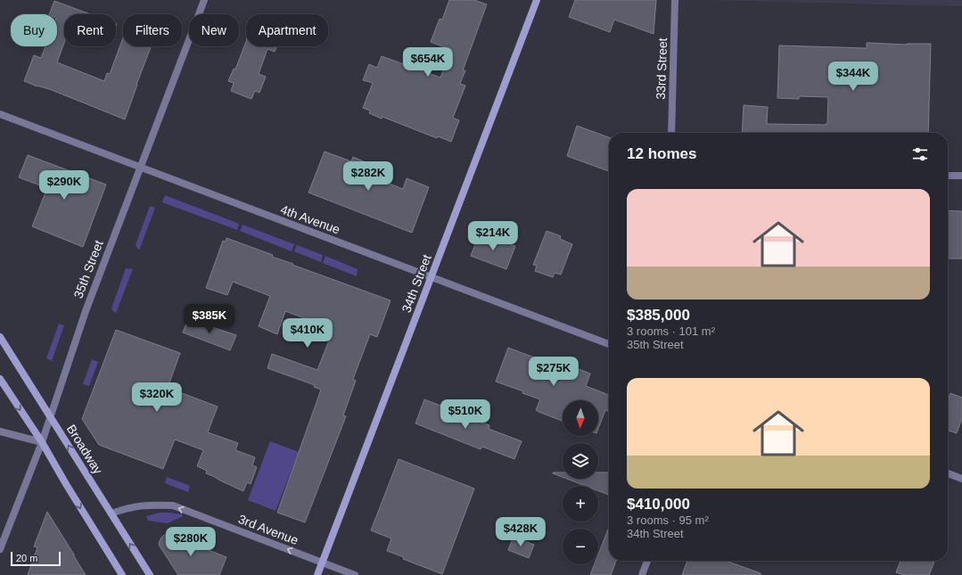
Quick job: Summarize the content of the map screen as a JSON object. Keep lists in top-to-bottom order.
{
  "streets": {
    "street": [
      "33rd Street",
      "4th Avenue",
      "35th Street",
      "34th Street",
      "Broadway",
      "3rd Avenue"
    ]
  },
  "crossings": [
    ["4th Avenue", "35th Street"],
    ["4th Avenue", "34th Street"],
    ["35th Street", "Broadway"],
    ["34th Street", "3rd Avenue"],
    ["Broadway", "3rd Avenue"]
  ],
  "one_way": ["3rd Avenue"],
  "scale_bar": "20 m",
  "north": "bottom",
  "page": {
    "chip": [
      "Buy",
      "Rent",
      "Filters",
      "New",
      "Apartment"
    ],
    "price": [
      "$654K",
      "$344K",
      "$282K",
      "$290K",
      "$214K",
      "$385K",
      "$410K",
      "$275K",
      "$320K",
      "$510K",
      "$428K",
      "$280K"
    ],
    "heading": "12 homes",
    "list": [
      {
        "name": "$385,000",
        "note": "3 rooms · 101 m² · 35th Street"
      },
      {
        "name": "$410,000",
        "note": "3 rooms · 95 m² · 34th Street"
      }
    ],
    "map_buttons": ["+", "−"],
    "scale": "20 m"
  }
}
